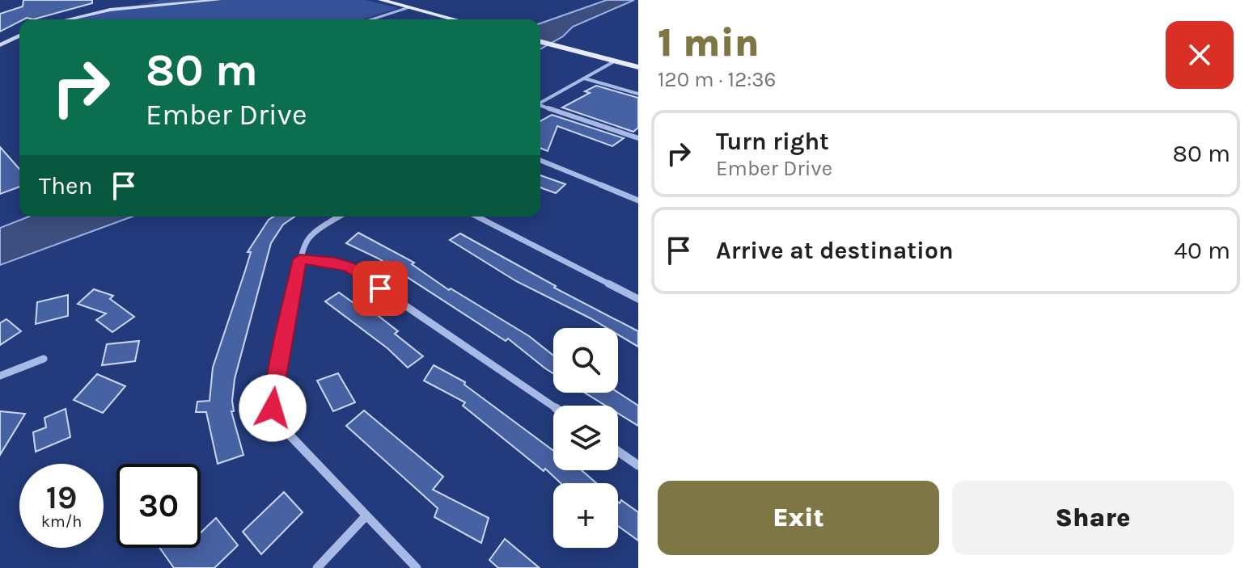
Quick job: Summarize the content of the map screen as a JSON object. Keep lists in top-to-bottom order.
{
  "page": {
    "heading": ["1 min", "120 m · 12:36"],
    "turn": ["80 m", "Ember Drive"],
    "list": [
      {
        "name": "Turn right",
        "note": "Ember Drive",
        "value": "80 m"
      },
      {
        "name": "Arrive at destination",
        "value": "40 m"
      }
    ],
    "then": "Then",
    "map_buttons": "+",
    "speed": "19 km/h",
    "limit": "30",
    "buttons": ["Exit", "Share"]
  }
}
